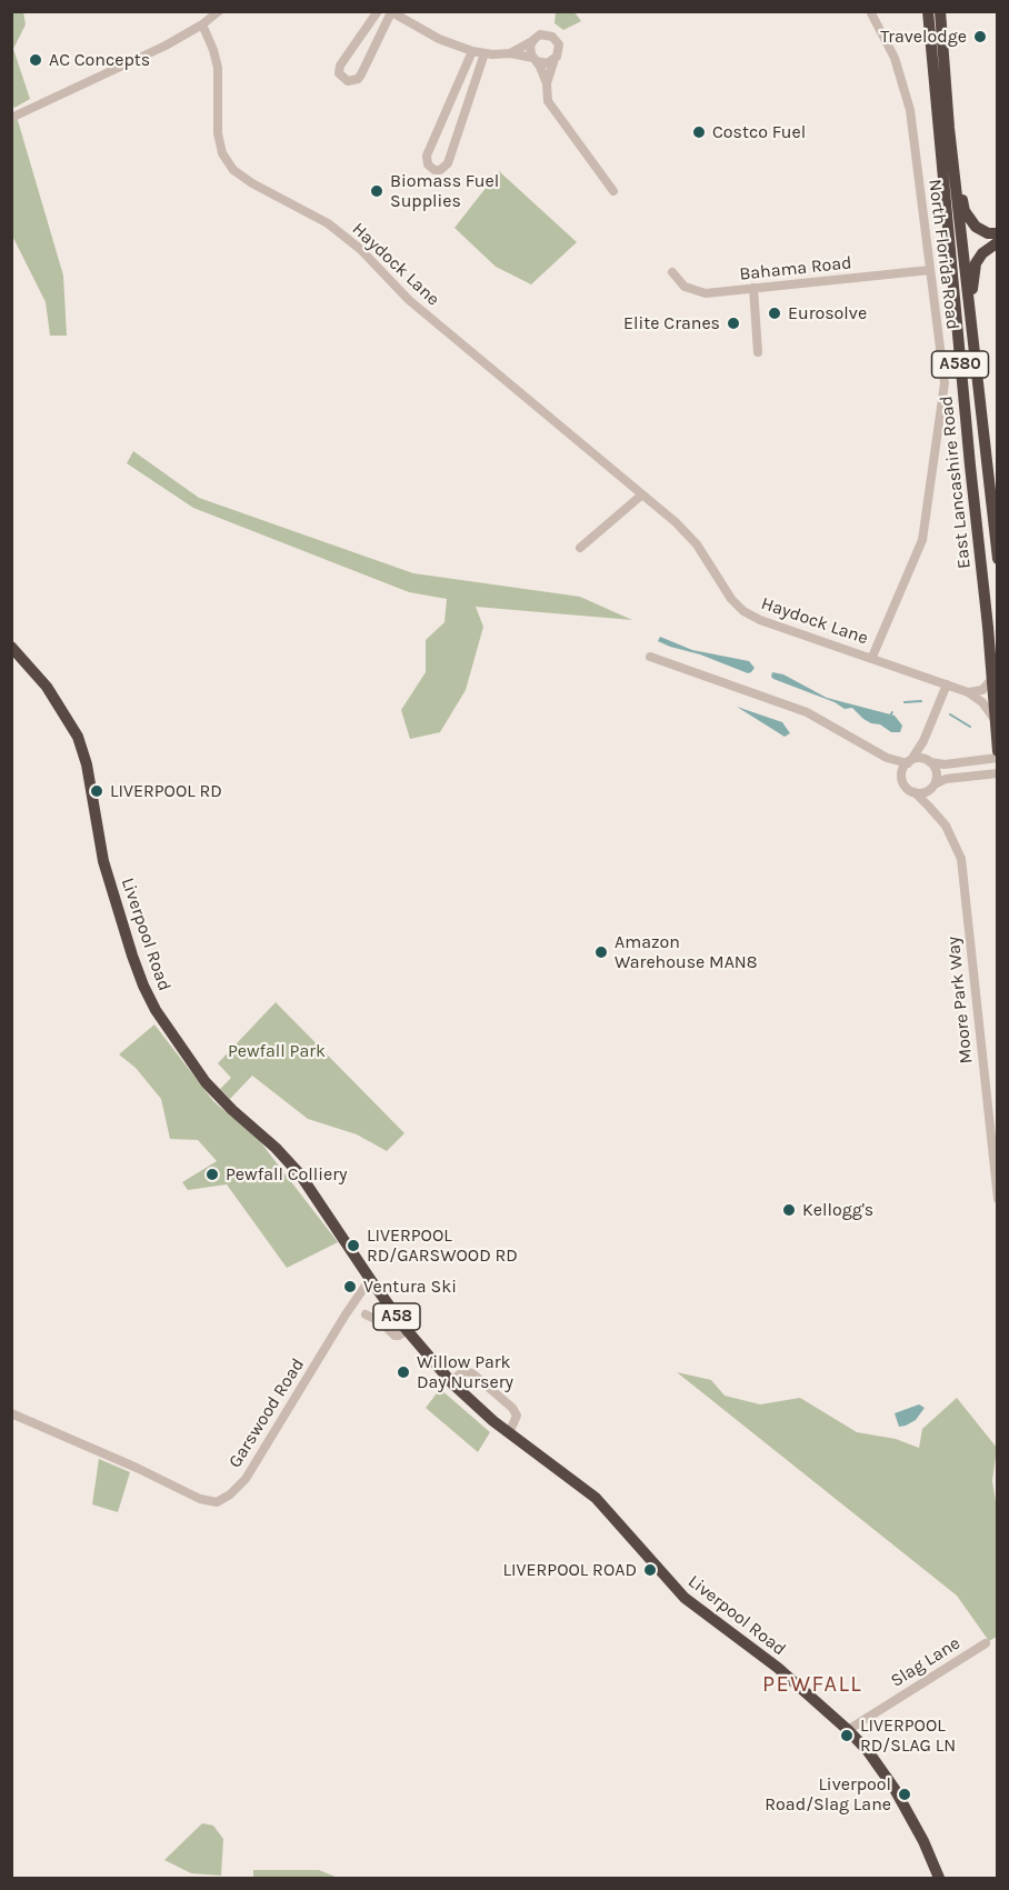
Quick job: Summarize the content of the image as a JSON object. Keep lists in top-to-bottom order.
{
  "streets": {
    "highway": [
      "A580",
      "East Lancashire Road",
      "Liverpool Road",
      "A58"
    ],
    "street": [
      "North Florida Road",
      "Haydock Lane",
      "Bahama Road",
      "Moore Park Way",
      "Garswood Road",
      "Slag Lane"
    ]
  },
  "crossings": [
    ["North Florida Road", "Haydock Lane"],
    ["North Florida Road", "Bahama Road"],
    ["Haydock Lane", "East Lancashire Road"],
    ["Liverpool Road", "Garswood Road"],
    ["Liverpool Road", "Slag Lane"]
  ],
  "districts": ["PEWFALL"],
  "parks": ["Pewfall Park"],
  "places": [
    "Travelodge",
    "AC Concepts",
    "Costco Fuel",
    "Biomass Fuel Supplies",
    "Eurosolve",
    "Elite Cranes",
    "LIVERPOOL RD",
    "Amazon Warehouse MAN8",
    "Pewfall Colliery",
    "Kellogg's",
    "LIVERPOOL RD/GARSWOOD RD",
    "Ventura Ski",
    "Willow Park Day Nursery",
    "LIVERPOOL ROAD",
    "LIVERPOOL RD/SLAG LN",
    "Liverpool Road/Slag Lane"
  ]
}
